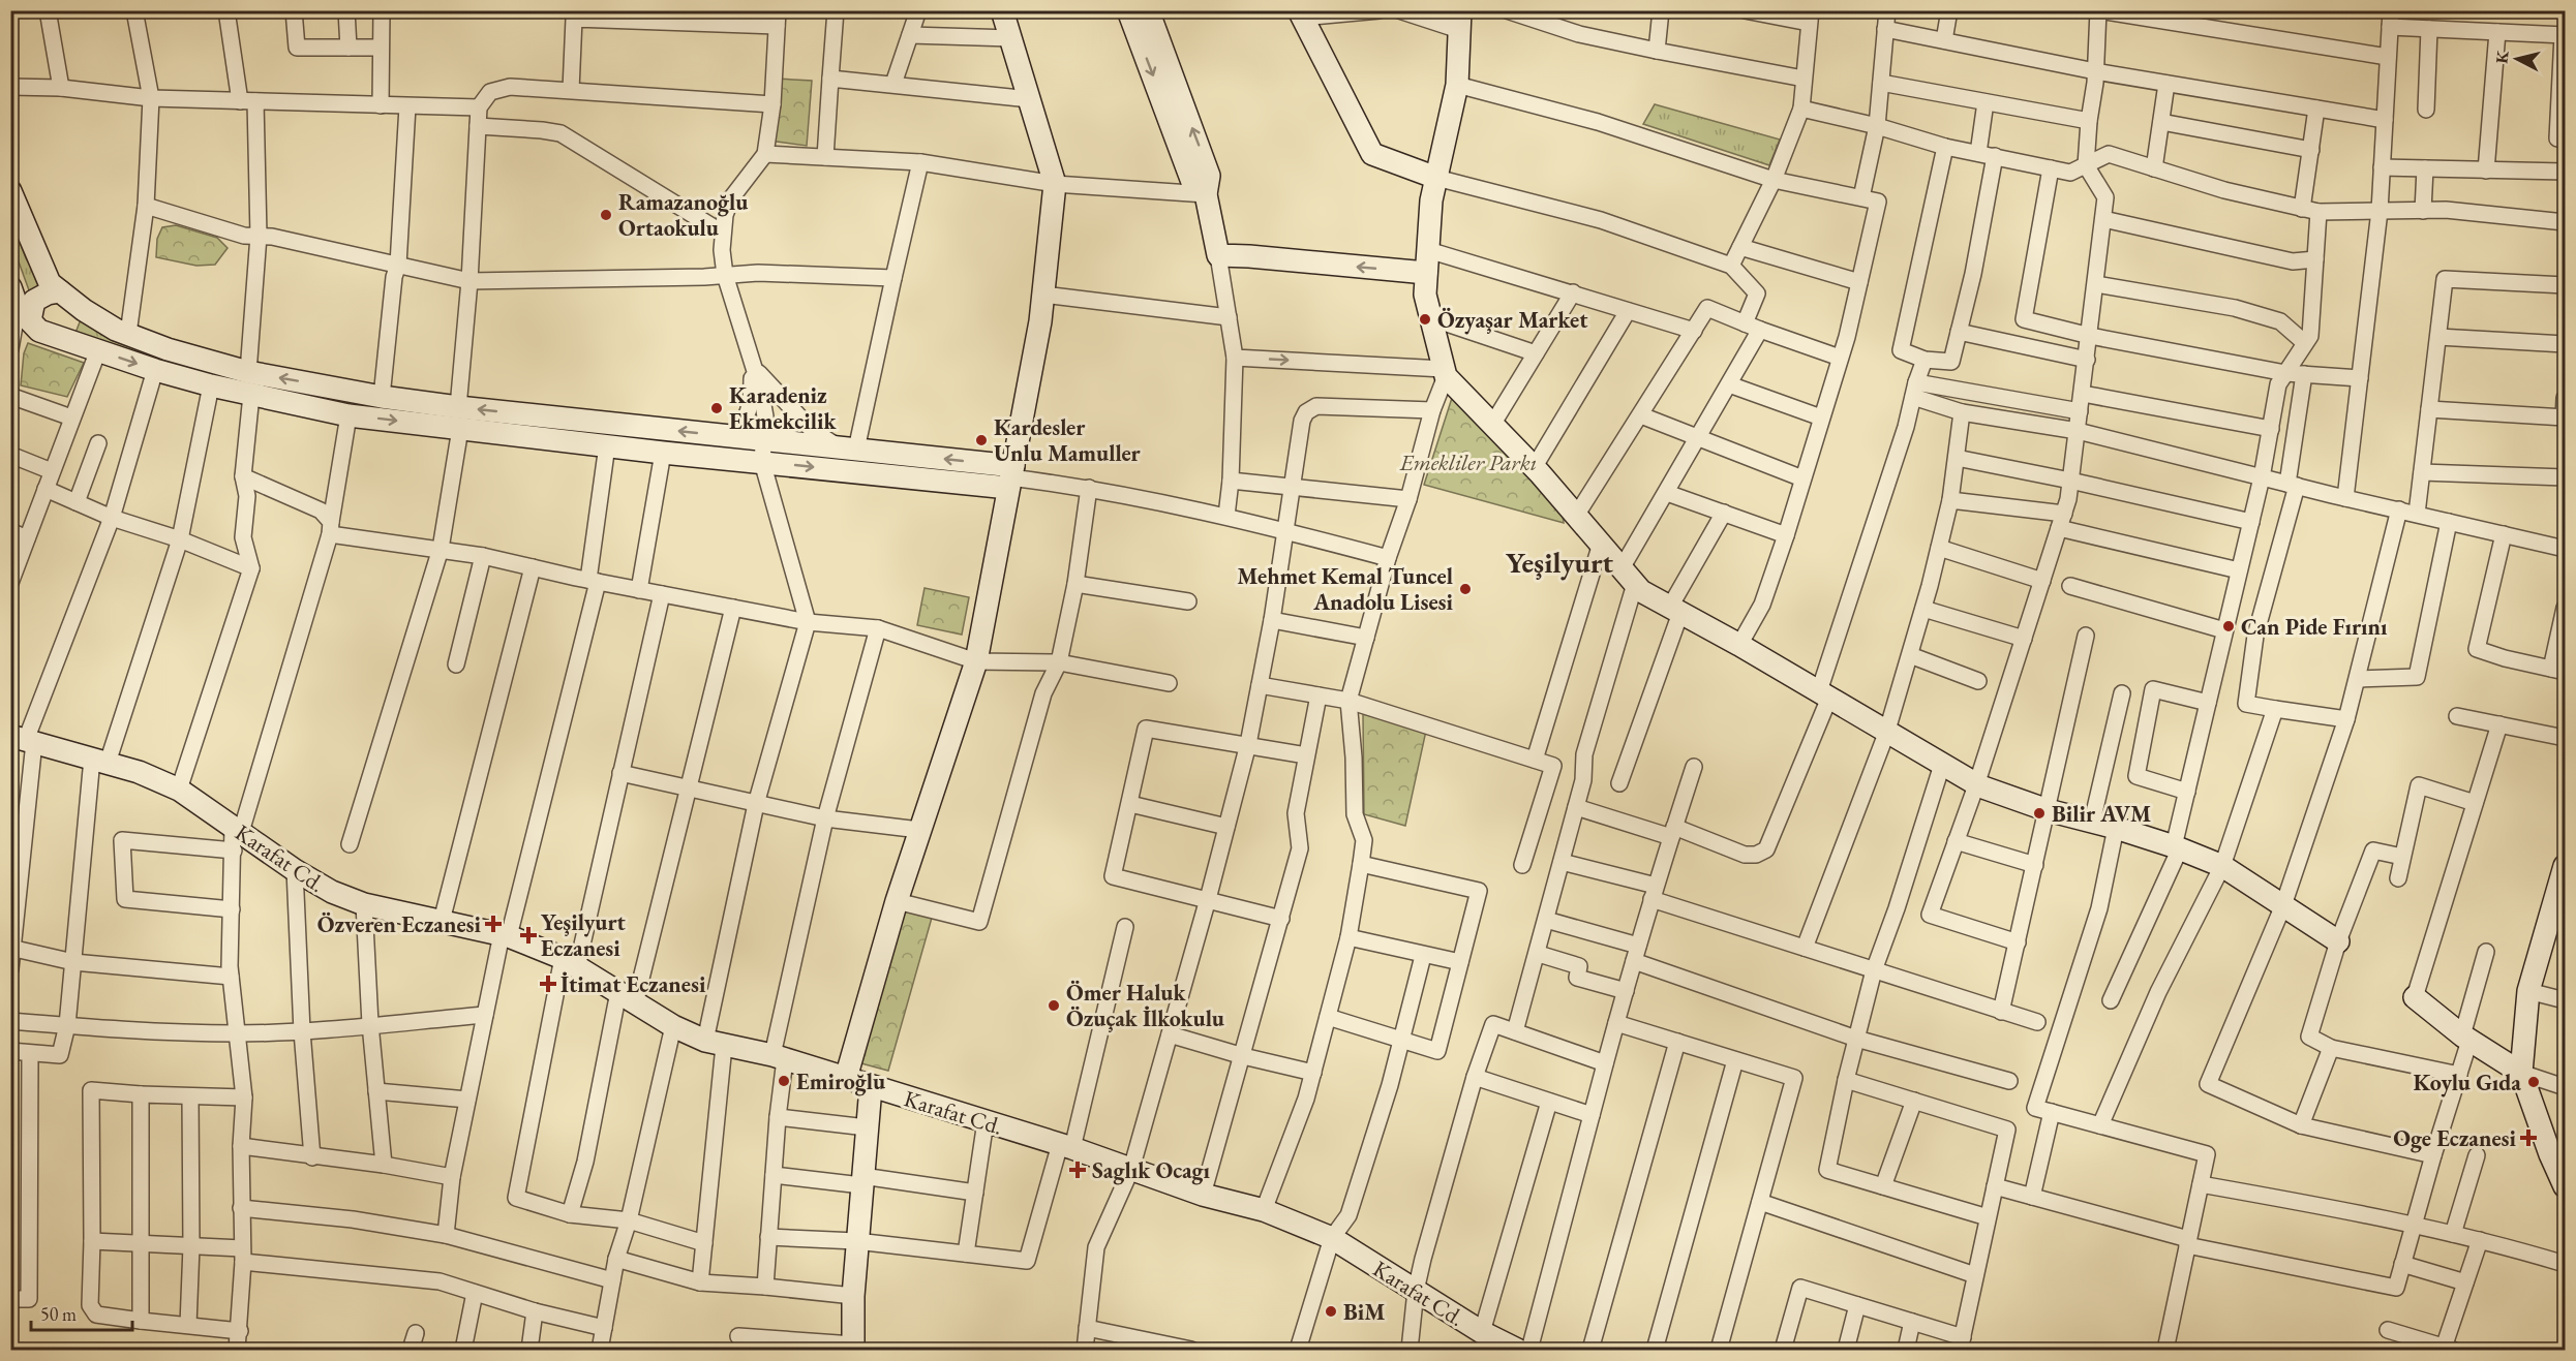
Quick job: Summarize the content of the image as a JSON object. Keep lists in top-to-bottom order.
{
  "streets": {
    "main road": ["Karafat Cd."]
  },
  "districts": ["Yeşilyurt"],
  "parks": ["Emekliler Parkı"],
  "places": {
    "other": [
      "Ramazanoğlu Ortaokulu",
      "Özyaşar Market",
      "Karadeniz Ekmekcilik",
      "Kardesler Unlu Mamuller",
      "Mehmet Kemal Tuncel Anadolu Lisesi",
      "Can Pide Fırını",
      "Bilir AVM",
      "Ömer Haluk Özuçak İlkokulu",
      "Emiroğlu",
      "Koylu Gıda",
      "BiM"
    ],
    "health": [
      "Özveren Eczanesi",
      "Yeşilyurt Eczanesi",
      "İtimat Eczanesi",
      "Oge Eczanesi",
      "Saglık Ocagı"
    ]
  },
  "scale_bar": "50 m",
  "north": "left"
}
